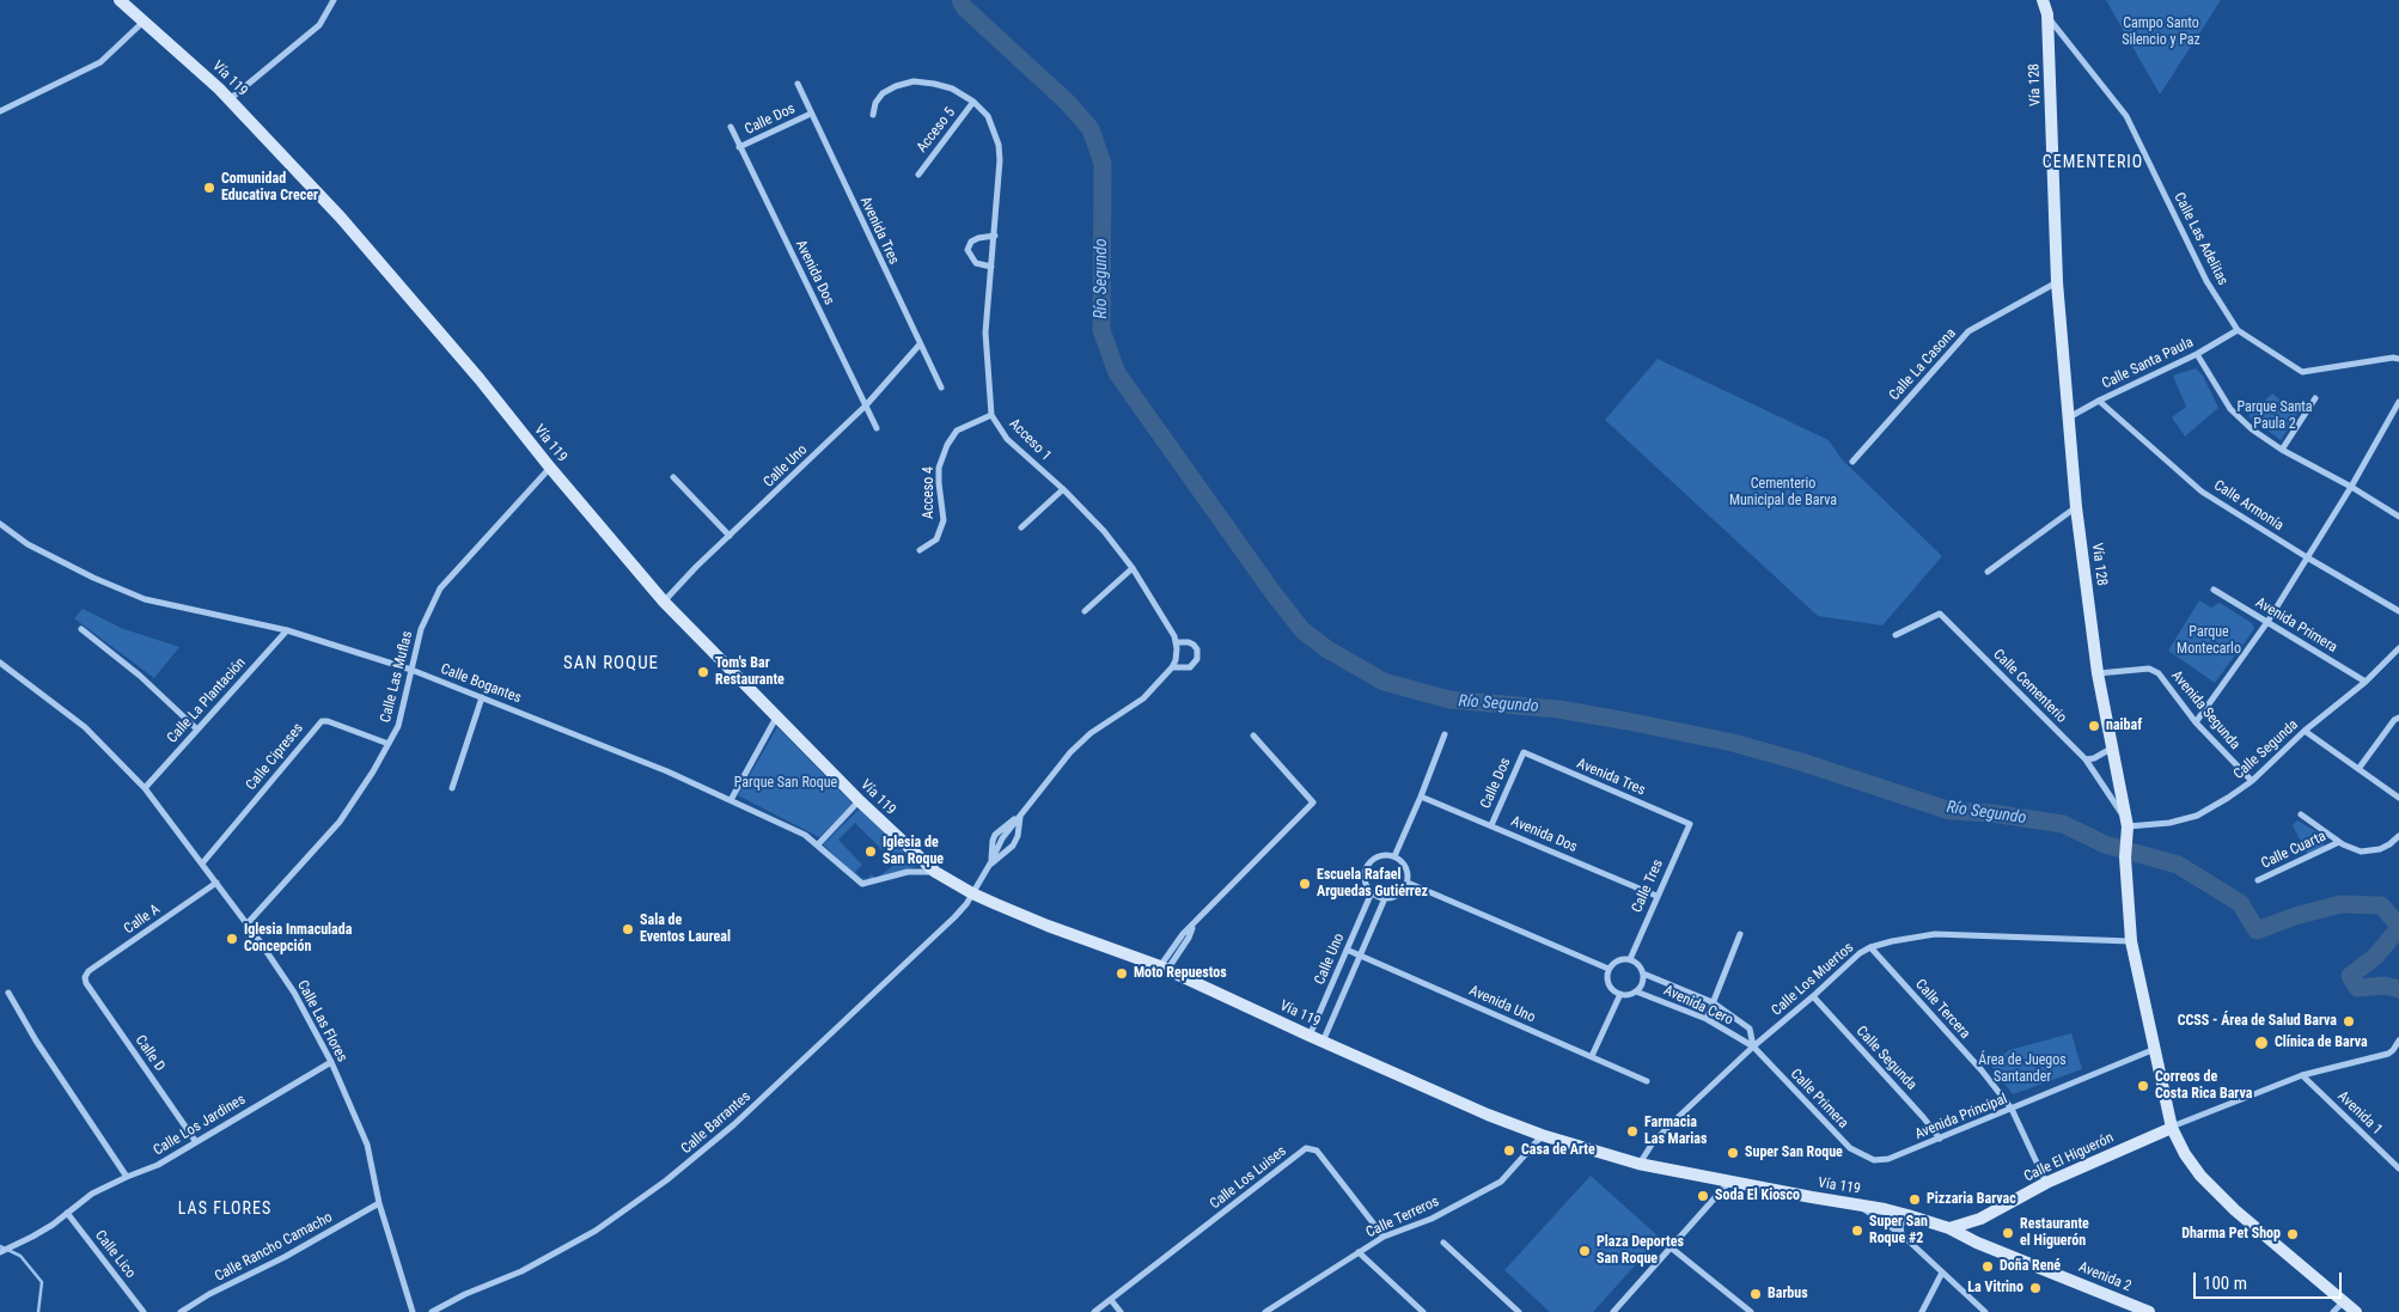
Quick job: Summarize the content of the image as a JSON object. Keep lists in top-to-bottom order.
{
  "streets": {
    "main road": [
      "Vía 119",
      "Vía 128",
      "Calle El Higuerón",
      "Avenida 2"
    ],
    "street": [
      "Calle Dos",
      "Acceso 5",
      "Avenida Tres",
      "Calle Las Adelitas",
      "Avenida Dos",
      "Calle Santa Paula",
      "Calle La Casona",
      "Acceso 1",
      "Calle Uno",
      "Acceso 4",
      "Calle Armonía",
      "Avenida Primera",
      "Calle Las Muflas",
      "Calle Bogantes",
      "Calle Cementerio",
      "Calle La Plantación",
      "Avenida Segunda",
      "Calle Segunda",
      "Calle Cipreses",
      "Calle Cuarta",
      "Calle Tres",
      "Calle A",
      "Calle Los Muertos",
      "Avenida Uno",
      "Avenida Cero",
      "Calle Tercera",
      "Calle Las Flores",
      "Calle D",
      "Calle Primera",
      "Avenida 1",
      "Avenida Principal",
      "Calle Barrantes",
      "Calle Los Jardines",
      "Calle Los Luises",
      "Calle Terreros",
      "Calle Rancho Camacho",
      "Calle Lico"
    ]
  },
  "crossings": [
    ["Vía 119", "Calle Uno"],
    ["Vía 119", "Calle Las Muflas"],
    ["Vía 119", "Calle Bogantes"],
    ["Vía 119", "Calle Los Muertos"],
    ["Vía 119", "Calle Barrantes"],
    ["Vía 119", "Calle El Higuerón"],
    ["Vía 119", "Calle Terreros"],
    ["Vía 119", "Avenida 2"],
    ["Vía 128", "Calle Las Adelitas"],
    ["Vía 128", "Calle Santa Paula"],
    ["Vía 128", "Calle La Casona"],
    ["Vía 128", "Calle Cementerio"],
    ["Vía 128", "Avenida Segunda"],
    ["Vía 128", "Calle Segunda"],
    ["Vía 128", "Calle Los Muertos"],
    ["Vía 128", "Avenida Principal"],
    ["Vía 128", "Calle El Higuerón"],
    ["Calle Dos", "Avenida Tres"],
    ["Calle Dos", "Avenida Dos"],
    ["Acceso 5", "Acceso 1"],
    ["Avenida Tres", "Calle Uno"],
    ["Avenida Tres", "Calle Tres"],
    ["Calle Las Adelitas", "Calle Santa Paula"],
    ["Avenida Dos", "Calle Uno"],
    ["Avenida Dos", "Calle Tres"],
    ["Calle Santa Paula", "Calle Armonía"],
    ["Acceso 1", "Acceso 4"],
    ["Calle Uno", "Avenida Uno"],
    ["Avenida Primera", "Calle Segunda"],
    ["Calle Las Muflas", "Calle Bogantes"],
    ["Calle Las Muflas", "Calle Cipreses"],
    ["Calle Las Muflas", "Calle Las Flores"],
    ["Calle Bogantes", "Calle La Plantación"],
    ["Calle Cementerio", "Calle Segunda"],
    ["Calle La Plantación", "Calle Las Flores"],
    ["Avenida Segunda", "Calle Segunda"],
    ["Calle Segunda", "Calle Los Muertos"],
    ["Calle Segunda", "Avenida Principal"],
    ["Calle Cipreses", "Calle Las Flores"],
    ["Calle Tres", "Avenida Cero"],
    ["Calle A", "Calle Las Flores"],
    ["Calle A", "Calle D"],
    ["Calle Los Muertos", "Avenida Cero"],
    ["Calle Los Muertos", "Calle Tercera"],
    ["Calle Los Muertos", "Calle Primera"],
    ["Avenida Cero", "Calle Primera"],
    ["Calle Tercera", "Avenida Principal"],
    ["Calle Tercera", "Calle El Higuerón"],
    ["Calle Las Flores", "Calle Los Jardines"],
    ["Calle Las Flores", "Calle Rancho Camacho"],
    ["Calle D", "Calle Los Jardines"],
    ["Calle Primera", "Avenida Principal"],
    ["Calle Los Jardines", "Calle Lico"],
    ["Calle El Higuerón", "Avenida 2"],
    ["Calle Los Luises", "Calle Terreros"]
  ],
  "districts": ["CEMENTERIO", "SAN ROQUE", "LAS FLORES"],
  "water": ["Río Segundo"],
  "parks": [
    "Campo Santo Silencio y Paz",
    "Parque Santa Paula 2",
    "Cementerio Municipal de Barva",
    "Parque Montecarlo",
    "Parque San Roque",
    "Área de Juegos Santander"
  ],
  "places": [
    "Comunidad Educativa Crecer",
    "Tom's Bar Restaurante",
    "naibaf",
    "Iglesia de San Roque",
    "Escuela Rafael Arguedas Gutiérrez",
    "Sala de Eventos Laureal",
    "Iglesia Inmaculada Concepción",
    "Moto Repuestos",
    "CCSS - Área de Salud Barva",
    "Clínica de Barva",
    "Correos de Costa Rica Barva",
    "Farmacia Las Marias",
    "Casa de Arte",
    "Super San Roque",
    "Soda El Kiosco",
    "Pizzaria Barvac",
    "Super San Roque #2",
    "Restaurante el Higuerón",
    "Dharma Pet Shop",
    "Plaza Deportes San Roque",
    "Doña René",
    "La Vitrino",
    "Barbus"
  ],
  "scale_bar": "100 m"
}
